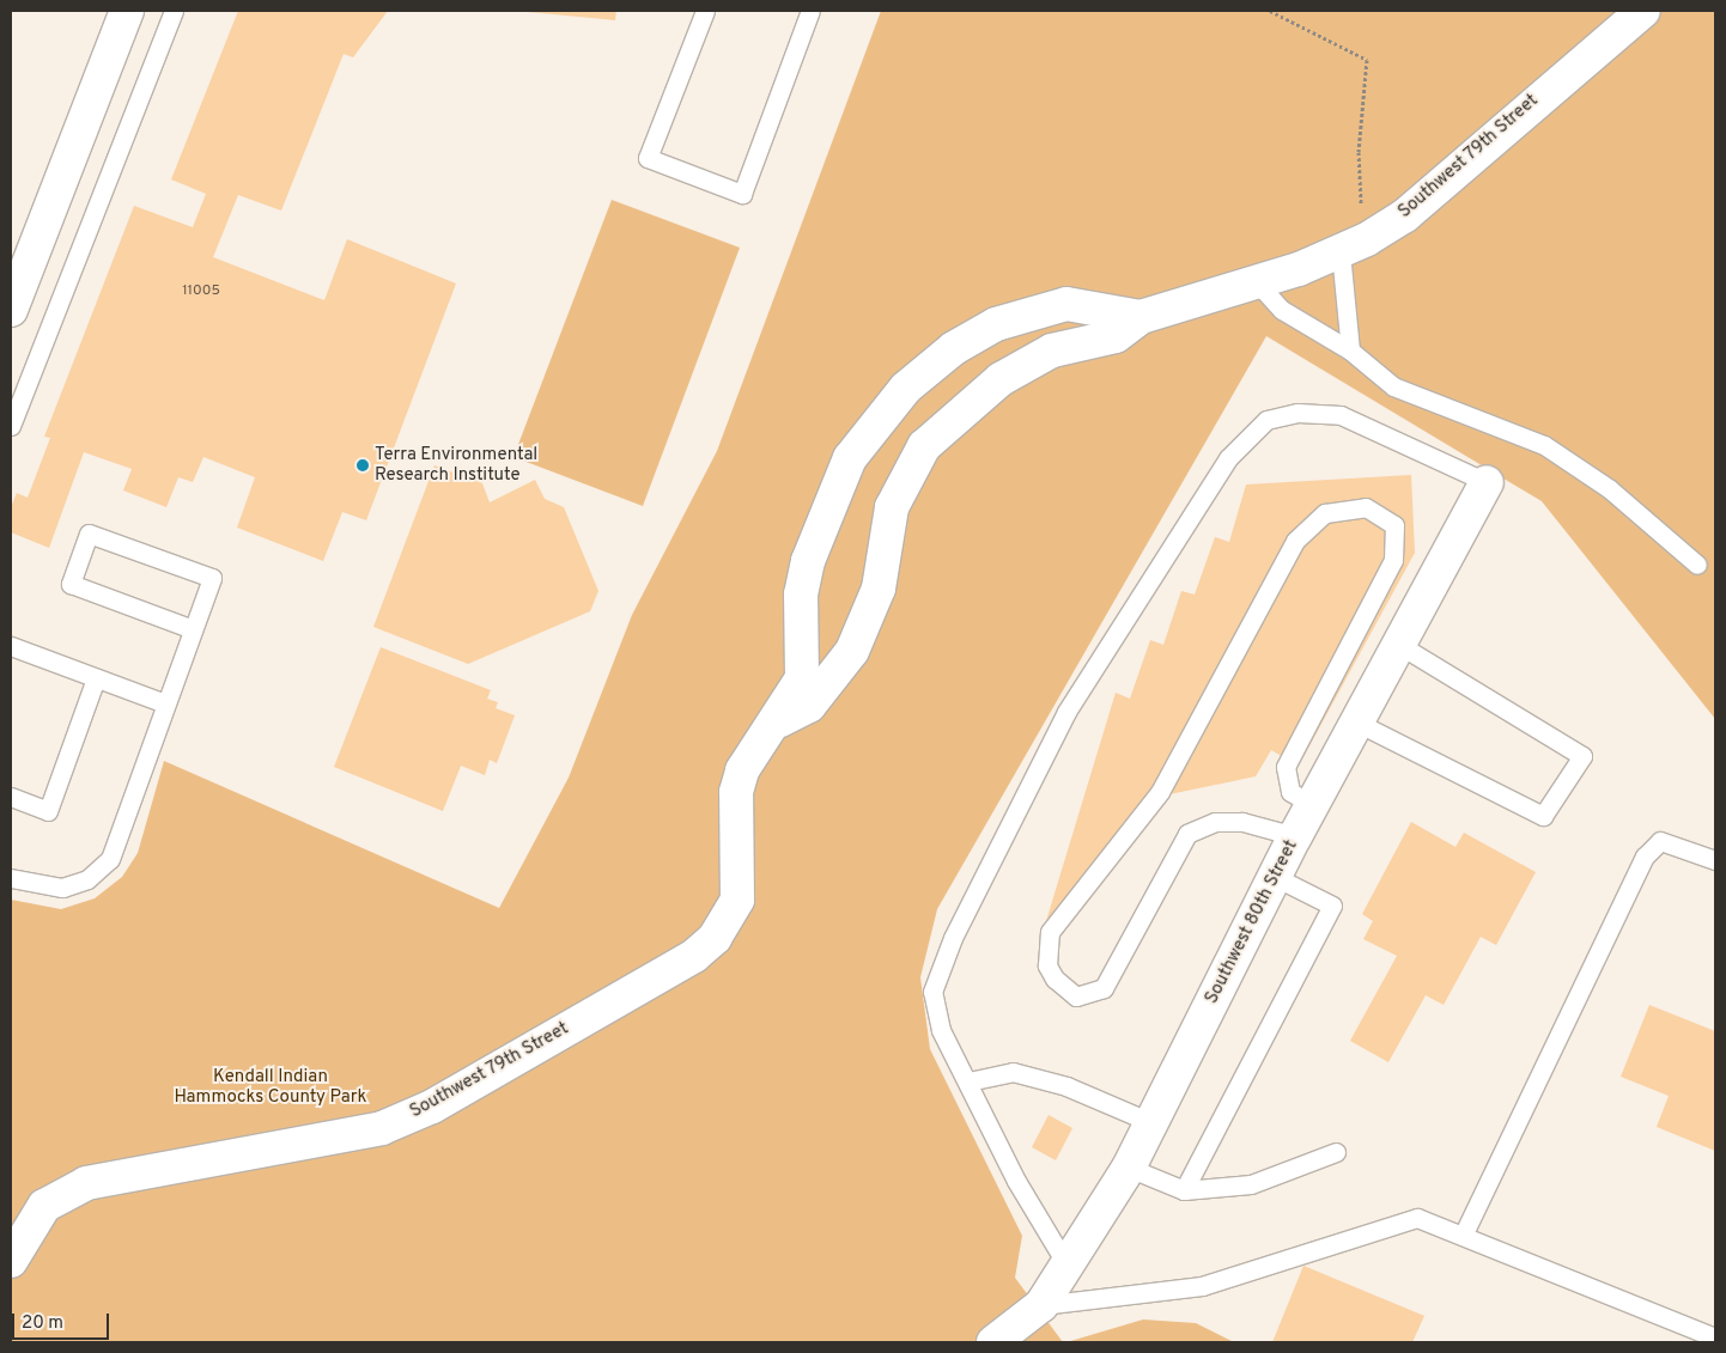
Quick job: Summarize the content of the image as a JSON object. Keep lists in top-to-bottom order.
{
  "streets": {
    "street": ["Southwest 79th Street", "Southwest 80th Street"]
  },
  "parks": ["Kendall Indian Hammocks County Park"],
  "places": ["Terra Environmental Research Institute"],
  "house_numbers": ["11005"],
  "scale_bar": "20 m"
}
